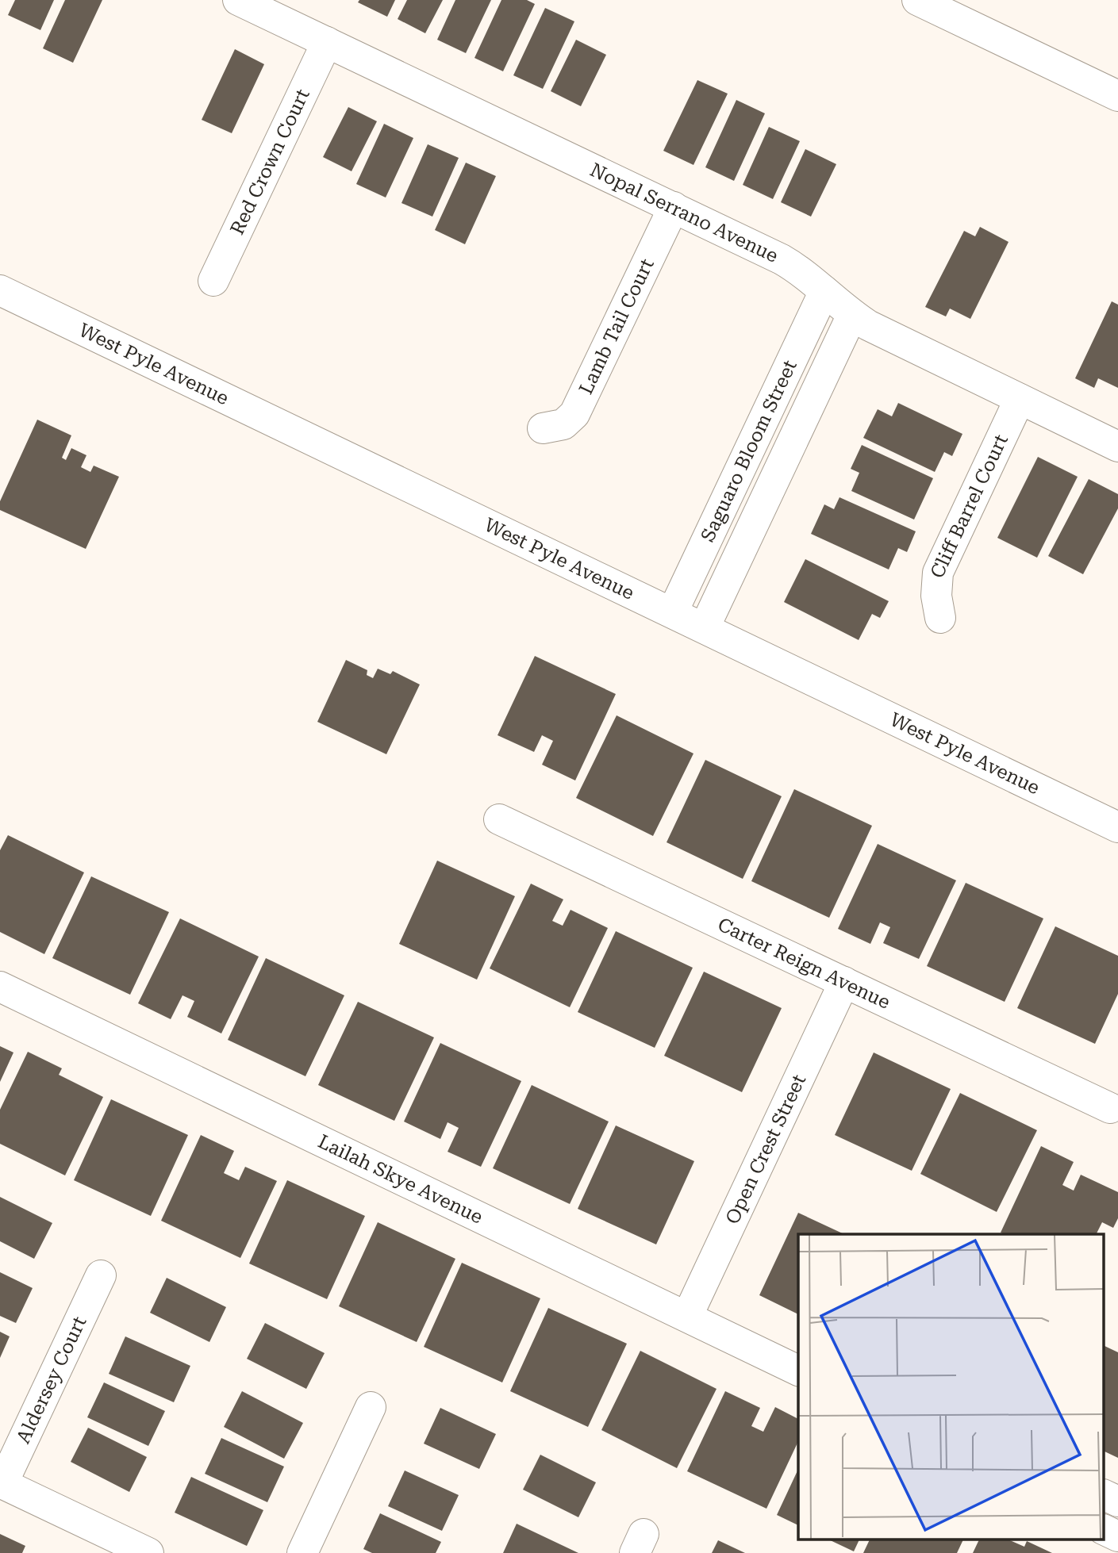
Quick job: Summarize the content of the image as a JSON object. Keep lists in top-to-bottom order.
{
  "streets": {
    "street": [
      "Red Crown Court",
      "Nopal Serrano Avenue",
      "Lamb Tail Court",
      "West Pyle Avenue",
      "Saguaro Bloom Street",
      "Cliff Barrel Court",
      "Carter Reign Avenue",
      "Open Crest Street",
      "Lailah Skye Avenue",
      "Aldersey Court"
    ]
  },
  "crossings": [
    ["Red Crown Court", "Nopal Serrano Avenue"],
    ["Nopal Serrano Avenue", "Lamb Tail Court"],
    ["Nopal Serrano Avenue", "Saguaro Bloom Street"],
    ["Nopal Serrano Avenue", "Cliff Barrel Court"],
    ["West Pyle Avenue", "Saguaro Bloom Street"],
    ["Carter Reign Avenue", "Open Crest Street"],
    ["Open Crest Street", "Lailah Skye Avenue"]
  ]
}
